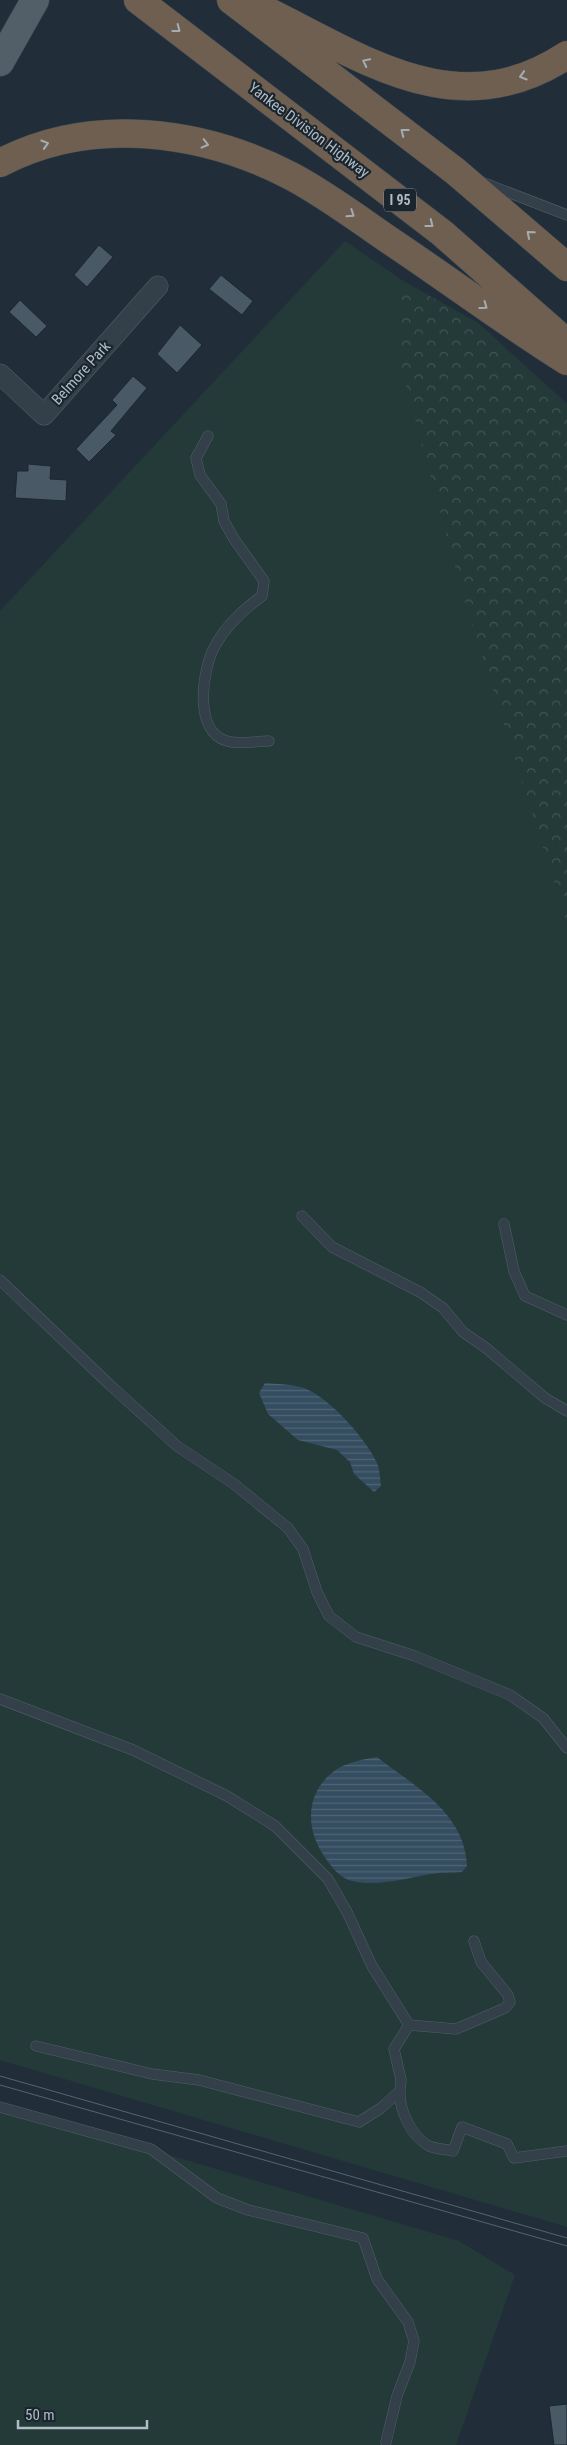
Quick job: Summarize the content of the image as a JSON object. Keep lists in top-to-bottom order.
{
  "streets": {
    "highway": ["Yankee Division Highway", "I 95"],
    "street": ["Belmore Park"]
  },
  "scale_bar": "50 m"
}
